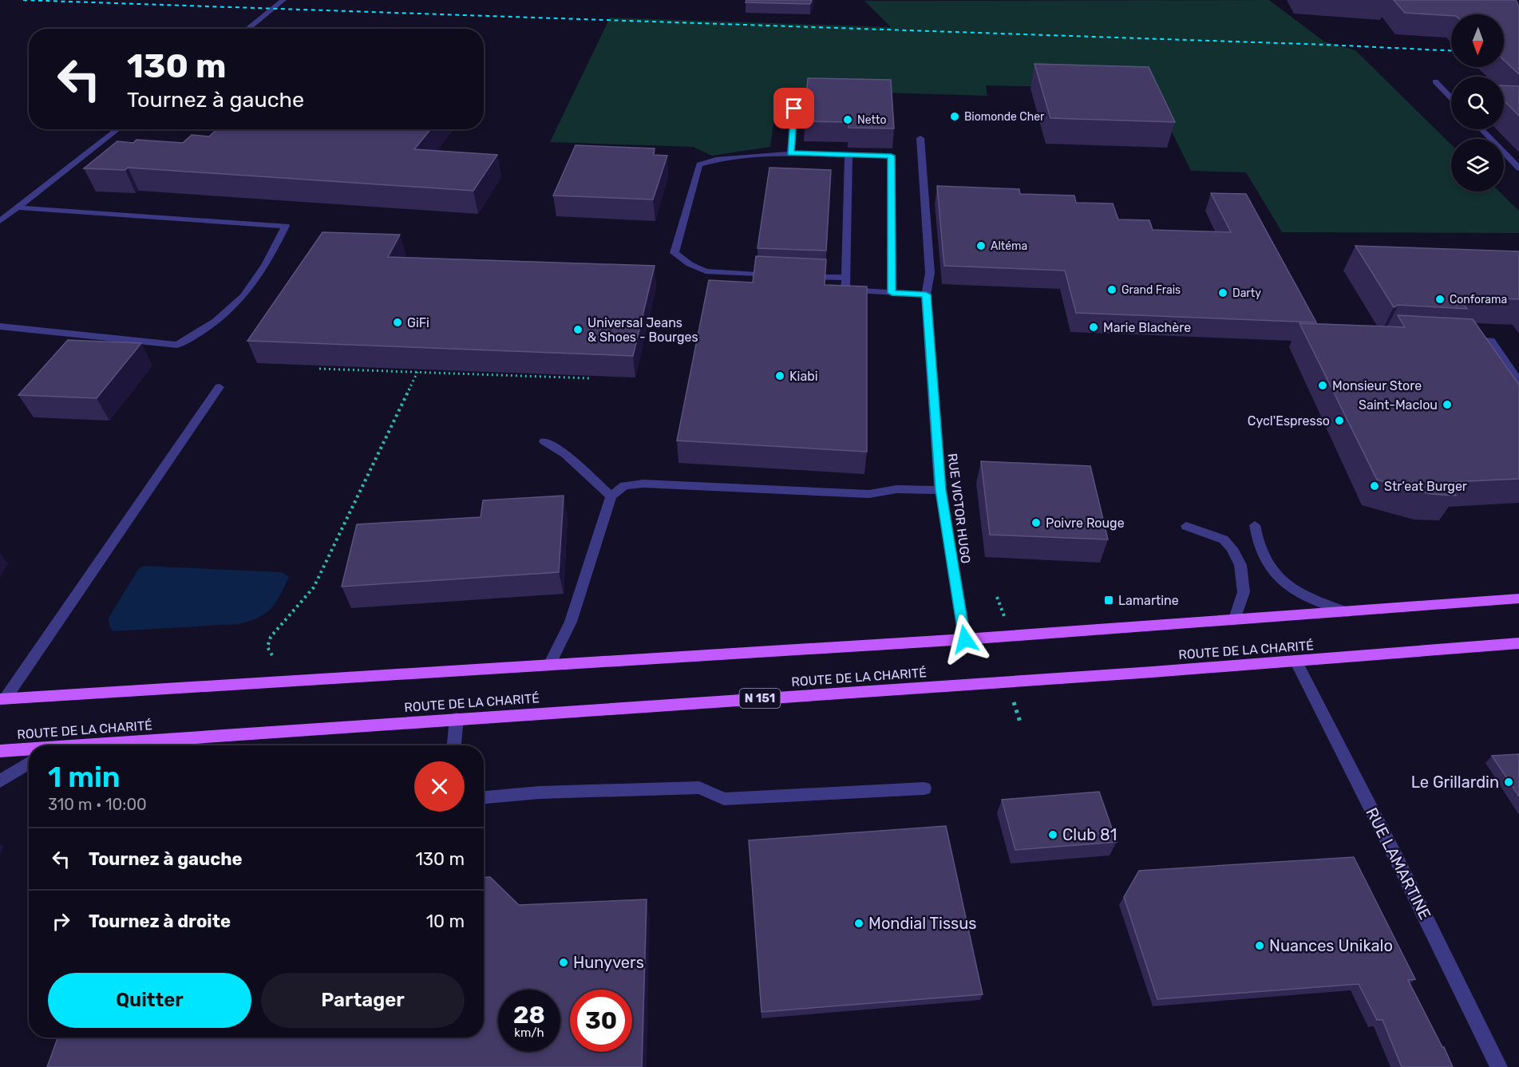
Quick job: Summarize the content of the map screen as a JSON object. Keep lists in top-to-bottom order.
{
  "streets": {
    "main road": ["ROUTE DE LA CHARITÉ", "N 151"],
    "street": ["RUE VICTOR HUGO", "RUE LAMARTINE"]
  },
  "crossings": [
    ["ROUTE DE LA CHARITÉ", "RUE LAMARTINE"]
  ],
  "places": {
    "other": [
      "Biomonde Cher",
      "Netto",
      "Altéma",
      "Grand Frais",
      "Darty",
      "Conforama",
      "GiFi",
      "Marie Blachère",
      "Universal Jeans & Shoes - Bourges",
      "Kiabi",
      "Monsieur Store",
      "Saint-Maclou",
      "Cycl'Espresso",
      "Str’eat Burger",
      "Poivre Rouge",
      "Le Grillardin",
      "Club 81",
      "Mondial Tissus",
      "Nuances Unikalo",
      "Hunyvers"
    ],
    "transit": ["Lamartine"]
  },
  "north": "bottom",
  "page": {
    "turn": ["130 m", "Tournez à gauche"],
    "heading": ["1 min", "310 m · 10:00"],
    "list": [
      {
        "name": "Tournez à gauche",
        "value": "130 m"
      },
      {
        "name": "Tournez à droite",
        "value": "10 m"
      }
    ],
    "buttons": ["Quitter", "Partager"],
    "speed": "28 km/h",
    "limit": "30"
  }
}
